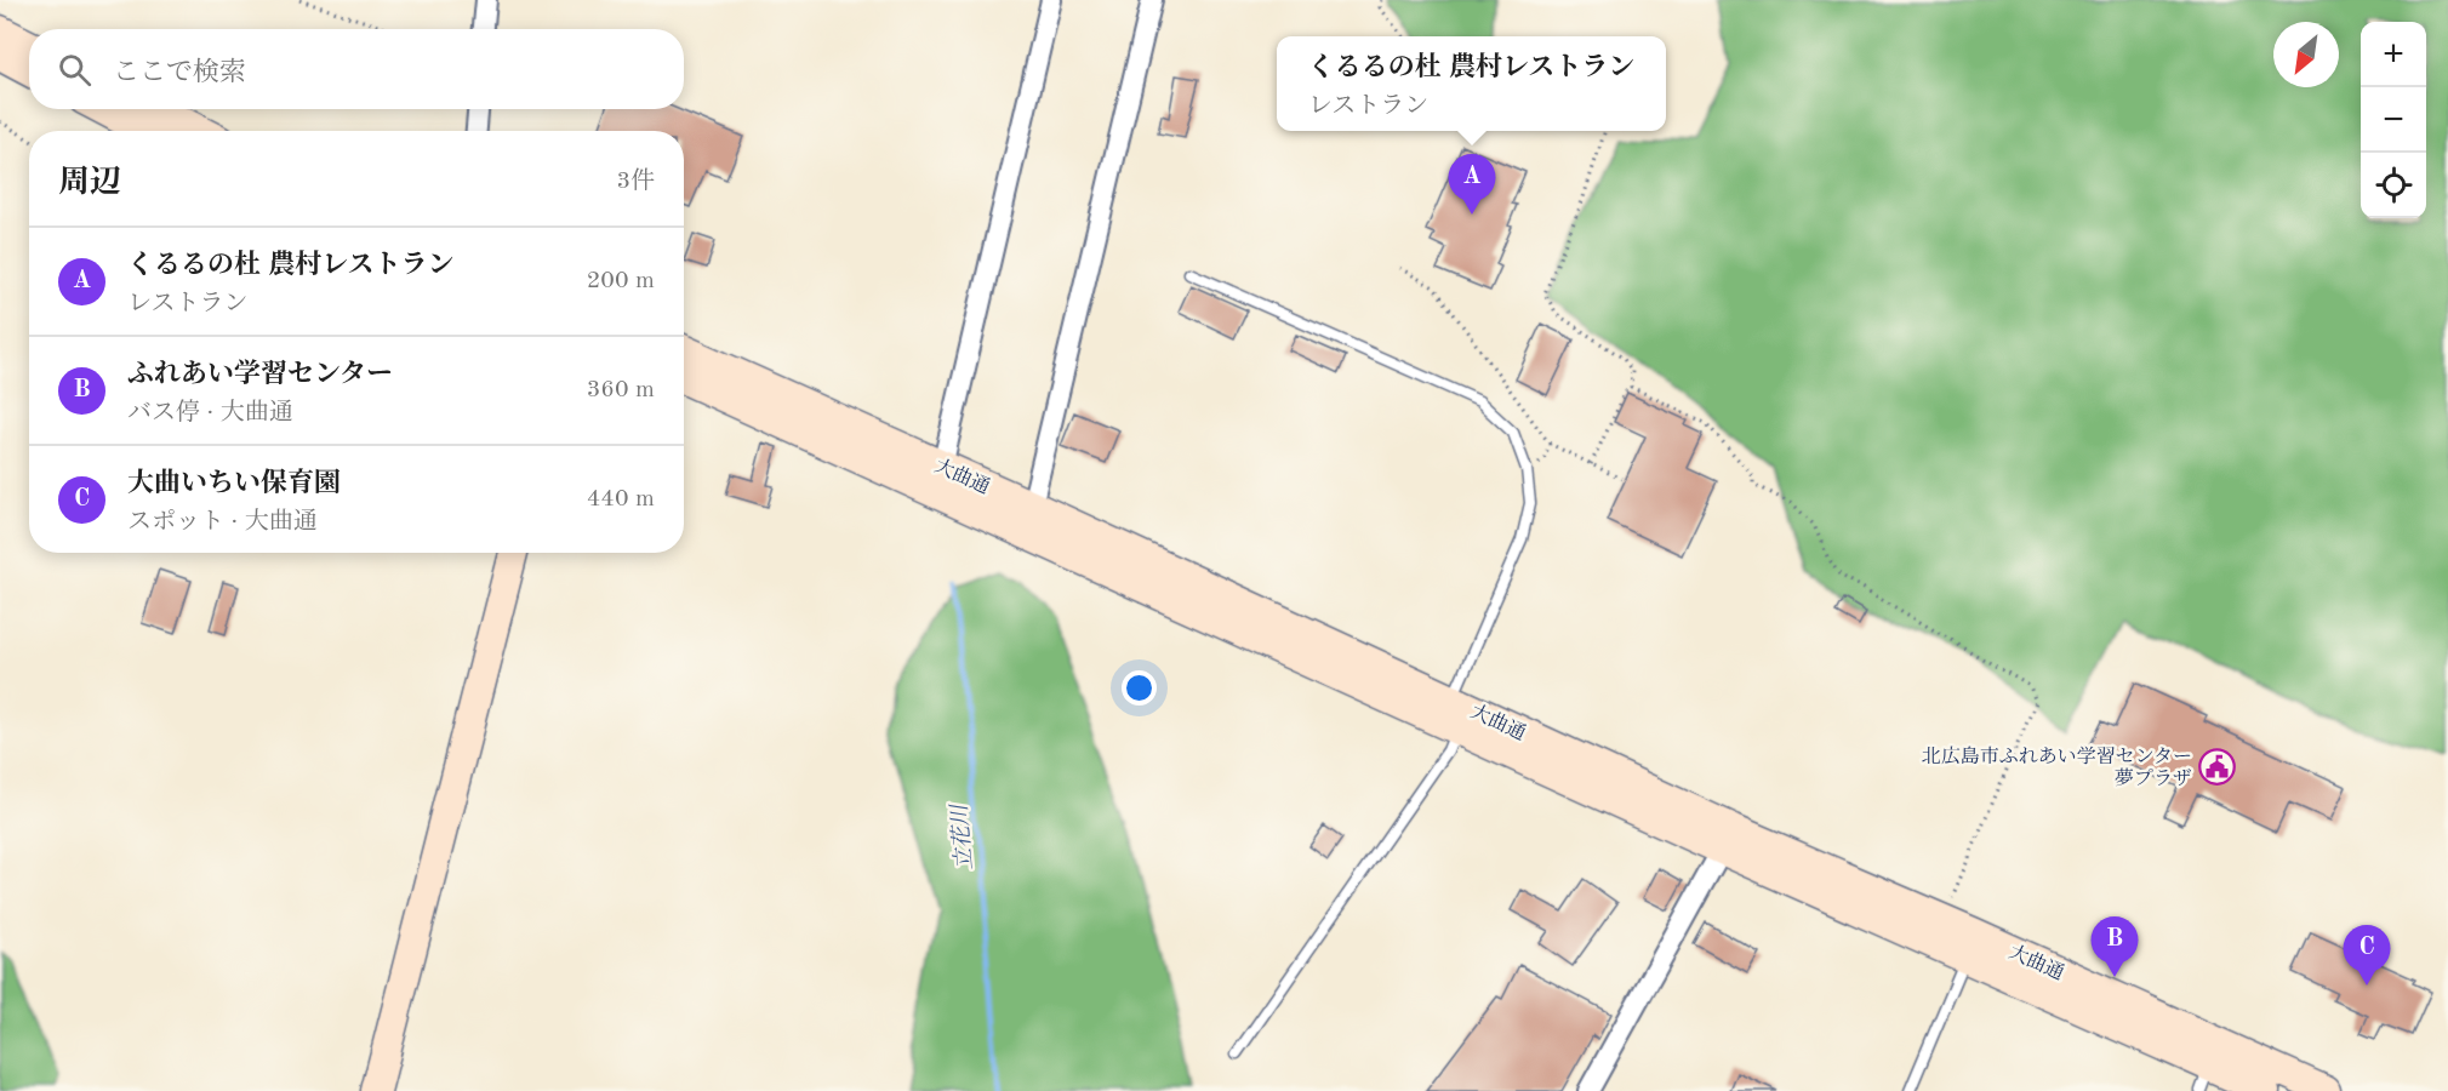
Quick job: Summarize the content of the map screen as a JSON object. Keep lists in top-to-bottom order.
{
  "streets": {
    "main road": ["大曲通"]
  },
  "water": ["立花川"],
  "places": {
    "public building": ["北広島市ふれあい学習センター 夢プラザ"]
  },
  "north": "bottom left",
  "page": {
    "map_buttons": ["+", "−"],
    "search": "ここで検索",
    "popup": ["くるるの杜 農村レストラン", "レストラン"],
    "heading": ["周辺", "3件"],
    "pins": ["A", "B", "C"],
    "list": [
      {
        "mark": "A",
        "name": "くるるの杜 農村レストラン",
        "note": "レストラン",
        "value": "200 m"
      },
      {
        "mark": "B",
        "name": "ふれあい学習センター",
        "note": "バス停 · 大曲通",
        "value": "360 m"
      },
      {
        "mark": "C",
        "name": "大曲いちい保育園",
        "note": "スポット · 大曲通",
        "value": "440 m"
      }
    ]
  }
}
